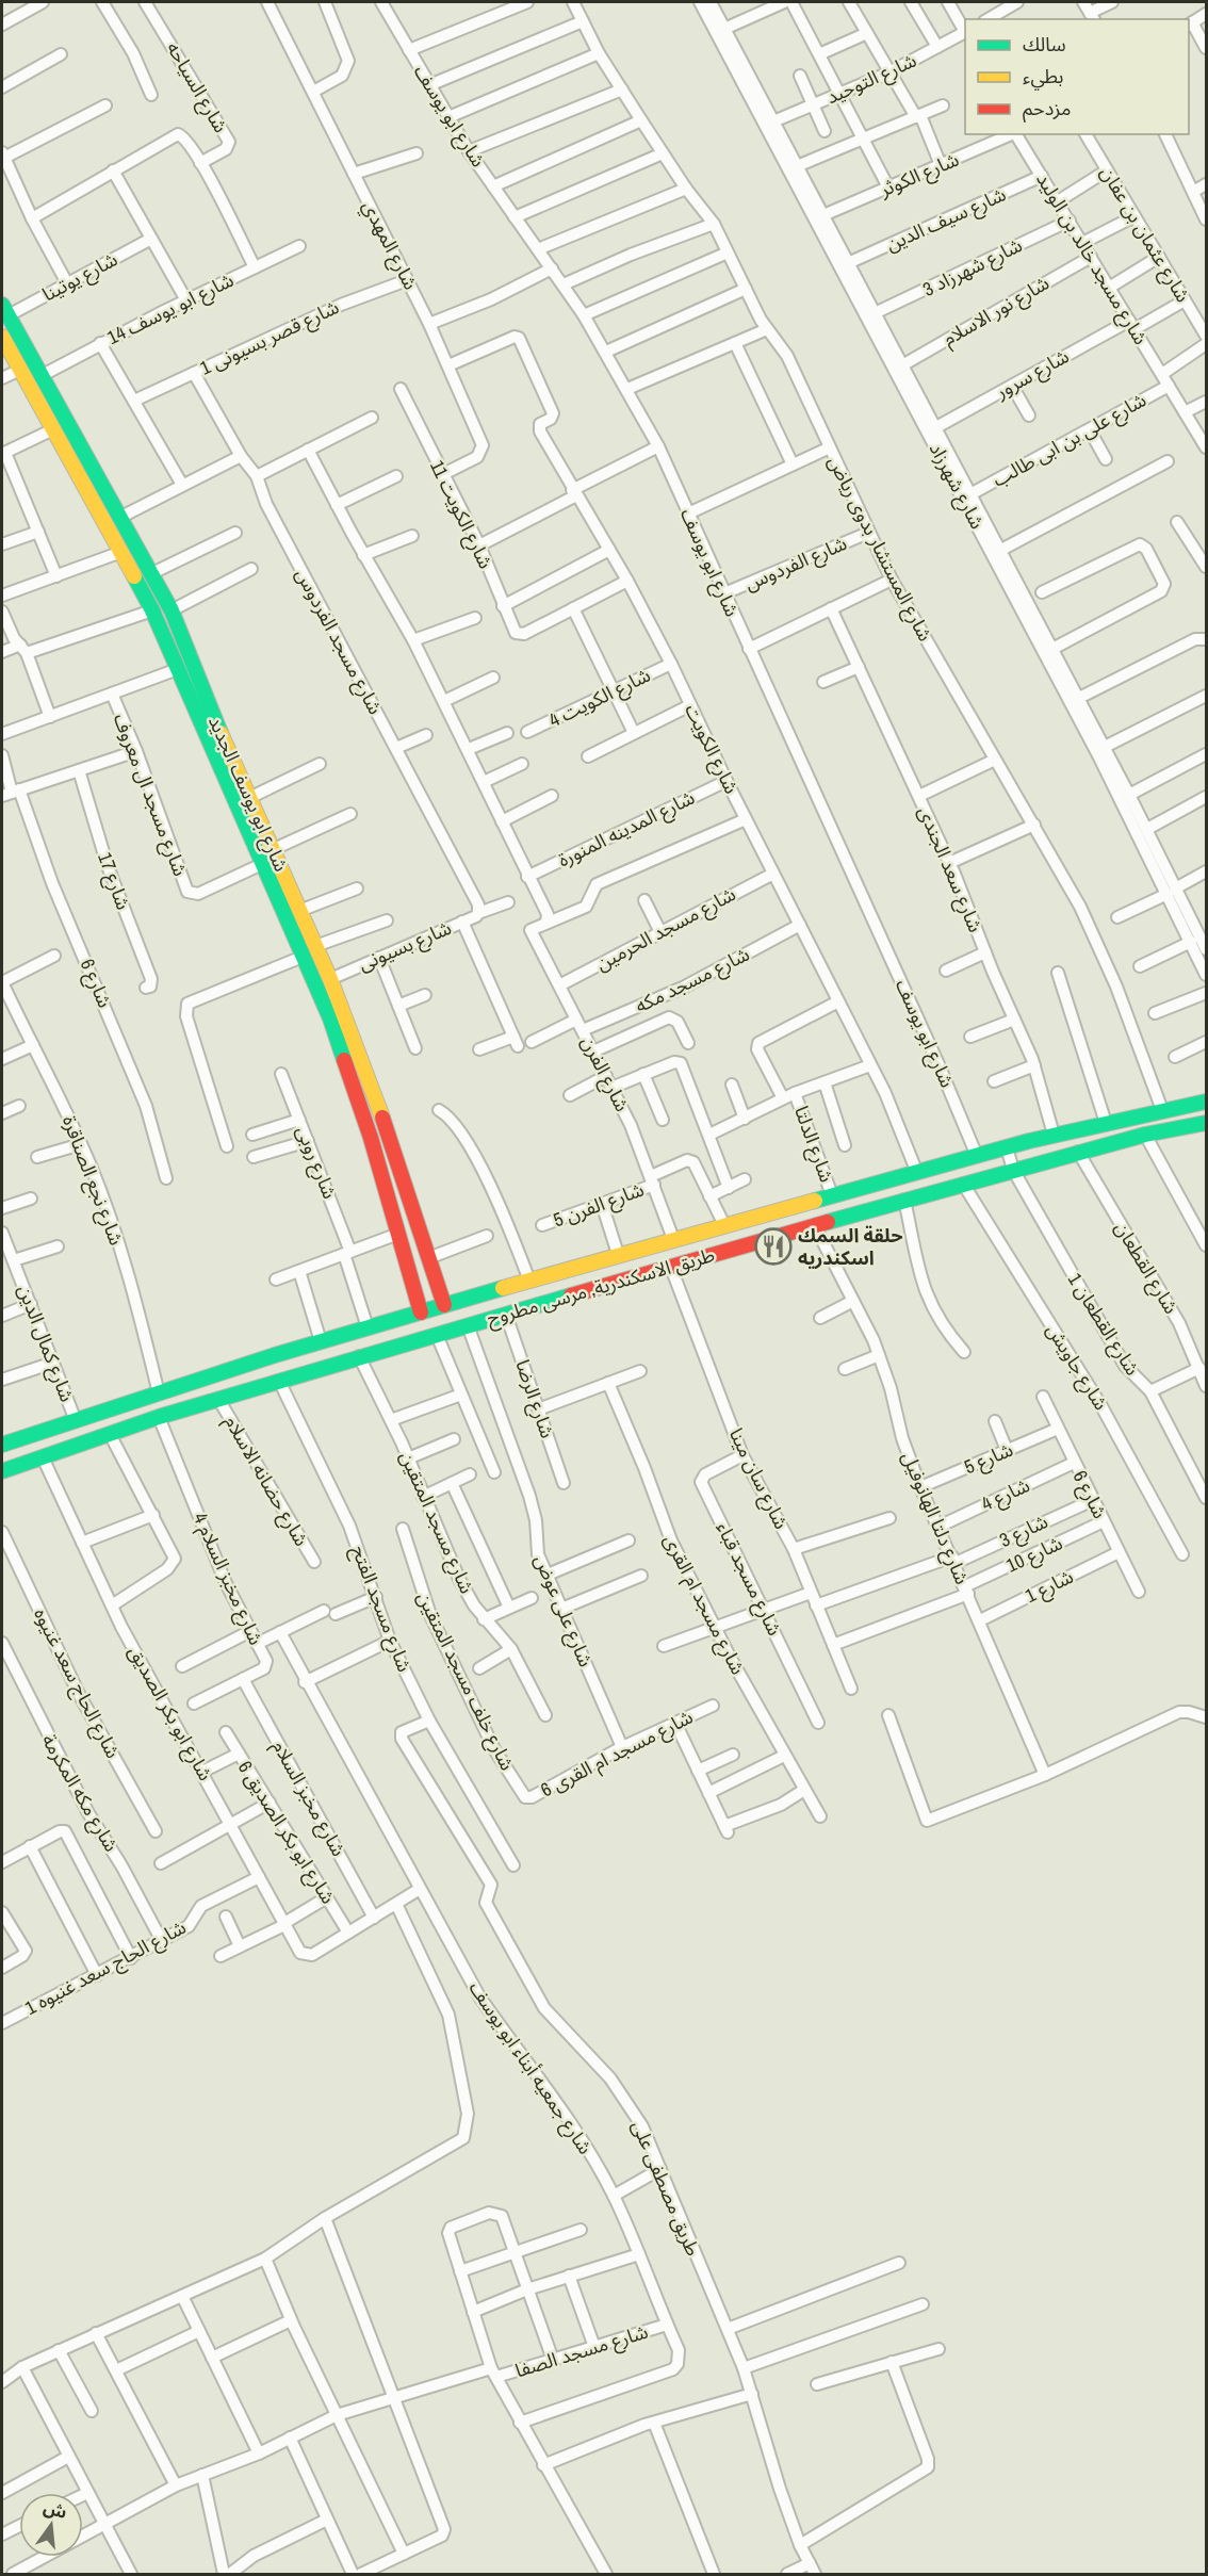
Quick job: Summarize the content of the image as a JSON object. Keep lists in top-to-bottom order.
{
  "streets": {
    "main road": ["شارع ابو يوسف الجديد", "طريق الاسكندرية, مرسى مطروح"],
    "street": [
      "شارع التوحيد",
      "شارع السياحه",
      "شارع ابو يوسف",
      "شارع الكوثر",
      "شارع سيف الدين",
      "شارع عثمان بن عفان",
      "شارع المهدي",
      "شارع مسجد خالد بن الوليد",
      "شارع شهرزاد 3",
      "شارع يوتينا",
      "شارع ابو يوسف 14",
      "شارع نور الاسلام",
      "شارع قصر بسيونى 1",
      "شارع سرور",
      "شارع على بن ابى طالب",
      "شارع شهرزاد",
      "شارع الكويت 11",
      "شارع المستشار بدوى رياض",
      "شارع الفردوس",
      "شارع مسجد الفردوس",
      "شارع الكويت 4",
      "شارع الكويت",
      "شارع مسجد ال معروف",
      "شارع المدينه المنورة",
      "شارع سعد الجندى",
      "شارع 17",
      "شارع مسجد الحرمين",
      "شارع بسيونى",
      "شارع مسجد مكه",
      "شارع 6",
      "شارع الفرن",
      "شارع الدلتا",
      "شارع روبى",
      "شارع نجع الصناقرة",
      "شارع الفرن 5",
      "شارع القطعان",
      "شارع القطعان 1",
      "شارع كمال الدين",
      "شارع جاويش",
      "شارع الرضا",
      "شارع 5",
      "شارع سان مينا",
      "شارع حضانه الاسلام",
      "شارع 4",
      "شارع دلتا الهانوفيل",
      "شارع مسجد المتقين",
      "شارع 3",
      "شارع 10",
      "شارع مخبز السلام 4",
      "شارع مسجد قباء",
      "شارع 1",
      "شارع مسجد ام القرى",
      "شارع مسجد الفتح",
      "شارع على عوض",
      "شارع خلف مسجد المتقين",
      "شارع الحاج سعد غنيوه",
      "شارع ابو بكر الصديق",
      "شارع مسجد ام القرى 6",
      "شارع مكه المكرمة",
      "شارع مخبز السلام",
      "شارع ابو بكر الصديق 6",
      "شارع الحاج سعد غنيوه 1",
      "شارع جمعيه أبناء ابو يوسف",
      "طريق مصطفى على",
      "شارع مسجد الصفا"
    ]
  },
  "crossings": [
    ["شارع التوحيد", "شارع شهرزاد"],
    ["شارع ابو يوسف", "شارع الفردوس"],
    ["شارع ابو يوسف", "طريق الاسكندرية, مرسى مطروح"],
    ["شارع الكوثر", "شارع شهرزاد"],
    ["شارع سيف الدين", "شارع مسجد خالد بن الوليد"],
    ["شارع سيف الدين", "شارع شهرزاد"],
    ["شارع عثمان بن عفان", "شارع سرور"],
    ["شارع المهدي", "شارع قصر بسيونى 1"],
    ["شارع المهدي", "شارع الكويت 11"],
    ["شارع المهدي", "شارع الكويت"],
    ["شارع مسجد خالد بن الوليد", "شارع شهرزاد 3"],
    ["شارع مسجد خالد بن الوليد", "شارع نور الاسلام"],
    ["شارع مسجد خالد بن الوليد", "شارع سرور"],
    ["شارع مسجد خالد بن الوليد", "شارع على بن ابى طالب"],
    ["شارع شهرزاد 3", "شارع شهرزاد"],
    ["شارع يوتينا", "شارع ابو يوسف الجديد"],
    ["شارع ابو يوسف 14", "شارع ابو يوسف الجديد"],
    ["شارع نور الاسلام", "شارع شهرزاد"],
    ["شارع قصر بسيونى 1", "شارع مسجد الفردوس"],
    ["شارع سرور", "شارع شهرزاد"],
    ["شارع على بن ابى طالب", "شارع شهرزاد"],
    ["شارع المستشار بدوى رياض", "شارع الفردوس"],
    ["شارع المستشار بدوى رياض", "طريق الاسكندرية, مرسى مطروح"],
    ["شارع مسجد الفردوس", "شارع بسيونى"],
    ["شارع الكويت 4", "شارع الكويت"],
    ["شارع الكويت", "شارع المدينه المنورة"],
    ["شارع الكويت", "شارع مسجد الحرمين"],
    ["شارع الكويت", "شارع مسجد مكه"],
    ["شارع الكويت", "شارع الدلتا"],
    ["شارع الكويت", "طريق الاسكندرية, مرسى مطروح"],
    ["شارع ابو يوسف الجديد", "شارع مسجد ال معروف"],
    ["شارع ابو يوسف الجديد", "شارع بسيونى"],
    ["شارع ابو يوسف الجديد", "طريق الاسكندرية, مرسى مطروح"],
    ["شارع سعد الجندى", "طريق الاسكندرية, مرسى مطروح"],
    ["شارع مسجد الحرمين", "شارع الفرن"],
    ["شارع مسجد مكه", "شارع الفرن"],
    ["شارع 6", "شارع 5"],
    ["شارع 6", "شارع 4"],
    ["شارع 6", "شارع 3"],
    ["شارع 6", "شارع 10"],
    ["شارع 6", "شارع 1"],
    ["شارع الفرن", "شارع الفرن 5"],
    ["شارع الفرن", "طريق الاسكندرية, مرسى مطروح"],
    ["شارع الدلتا", "طريق الاسكندرية, مرسى مطروح"],
    ["شارع روبى", "طريق الاسكندرية, مرسى مطروح"],
    ["شارع نجع الصناقرة", "طريق الاسكندرية, مرسى مطروح"],
    ["شارع القطعان", "طريق الاسكندرية, مرسى مطروح"],
    ["طريق الاسكندرية, مرسى مطروح", "شارع القطعان 1"],
    ["طريق الاسكندرية, مرسى مطروح", "شارع كمال الدين"],
    ["طريق الاسكندرية, مرسى مطروح", "شارع جاويش"],
    ["طريق الاسكندرية, مرسى مطروح", "شارع الرضا"],
    ["طريق الاسكندرية, مرسى مطروح", "شارع سان مينا"],
    ["طريق الاسكندرية, مرسى مطروح", "شارع حضانه الاسلام"],
    ["طريق الاسكندرية, مرسى مطروح", "شارع دلتا الهانوفيل"],
    ["طريق الاسكندرية, مرسى مطروح", "شارع مسجد المتقين"],
    ["طريق الاسكندرية, مرسى مطروح", "شارع مخبز السلام 4"],
    ["طريق الاسكندرية, مرسى مطروح", "شارع مسجد الفتح"],
    ["طريق الاسكندرية, مرسى مطروح", "شارع على عوض"],
    ["طريق الاسكندرية, مرسى مطروح", "شارع ابو بكر الصديق"],
    ["شارع 5", "شارع دلتا الهانوفيل"],
    ["شارع سان مينا", "شارع 3"],
    ["شارع سان مينا", "شارع مسجد قباء"],
    ["شارع 4", "شارع دلتا الهانوفيل"],
    ["شارع دلتا الهانوفيل", "شارع 3"],
    ["شارع دلتا الهانوفيل", "شارع 10"],
    ["شارع دلتا الهانوفيل", "شارع 1"],
    ["شارع مخبز السلام 4", "شارع مخبز السلام"],
    ["شارع مسجد الفتح", "طريق مصطفى على"],
    ["شارع على عوض", "شارع مسجد ام القرى 6"],
    ["شارع خلف مسجد المتقين", "شارع مسجد ام القرى 6"],
    ["شارع ابو بكر الصديق", "شارع ابو بكر الصديق 6"],
    ["شارع ابو بكر الصديق", "شارع الحاج سعد غنيوه 1"],
    ["شارع مكه المكرمة", "شارع الحاج سعد غنيوه 1"],
    ["شارع جمعيه أبناء ابو يوسف", "شارع مسجد الصفا"]
  ],
  "places": {
    "restaurant": ["حلقة السمك اسكندريه"]
  },
  "legend": ["سالك", "بطيء", "مزدحم"],
  "north": "top"
}
